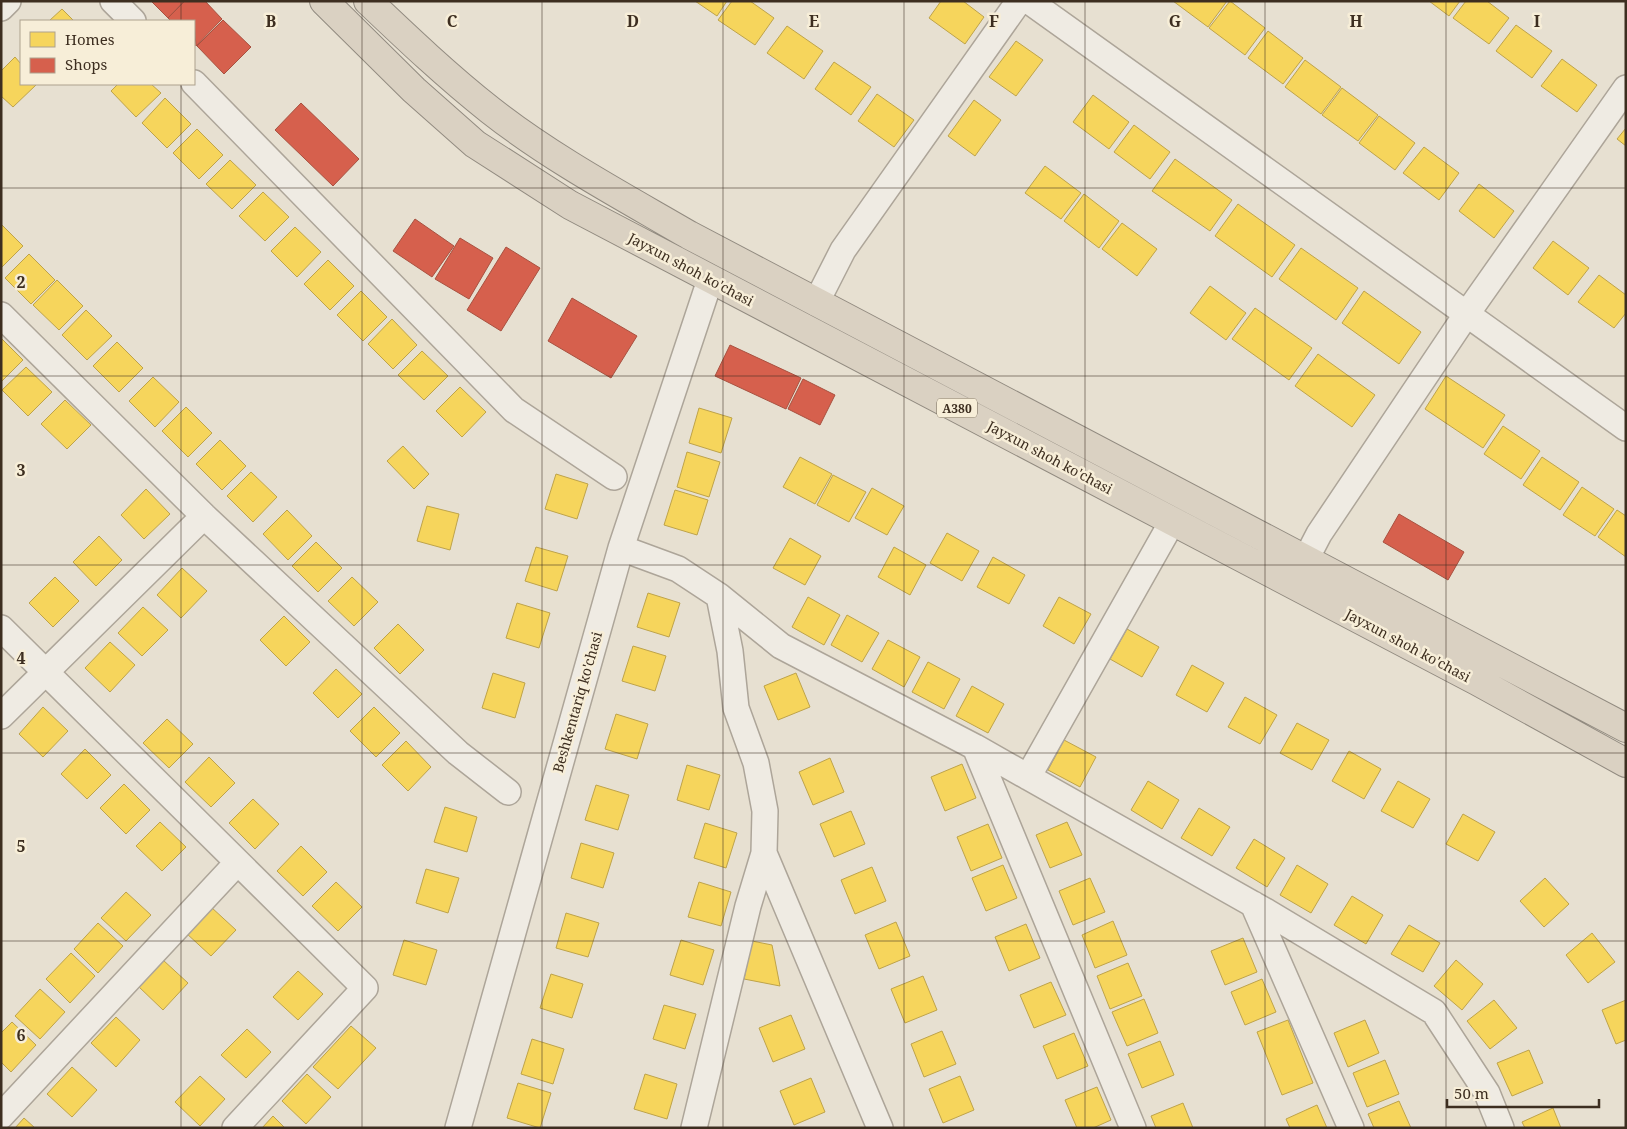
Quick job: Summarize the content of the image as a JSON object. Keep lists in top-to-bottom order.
{
  "streets": {
    "highway": ["Jayxun shoh ko'chasi", "A380"],
    "street": ["Beshkentariq ko'chasi"]
  },
  "crossings": [
    ["Jayxun shoh ko'chasi", "Beshkentariq ko'chasi"]
  ],
  "legend": ["Homes", "Shops"],
  "scale_bar": "50 m",
  "grid": {
    "columns": [
      "B",
      "C",
      "D",
      "E",
      "F",
      "G",
      "H",
      "I"
    ],
    "rows": [
      "2",
      "3",
      "4",
      "5",
      "6"
    ]
  }
}
